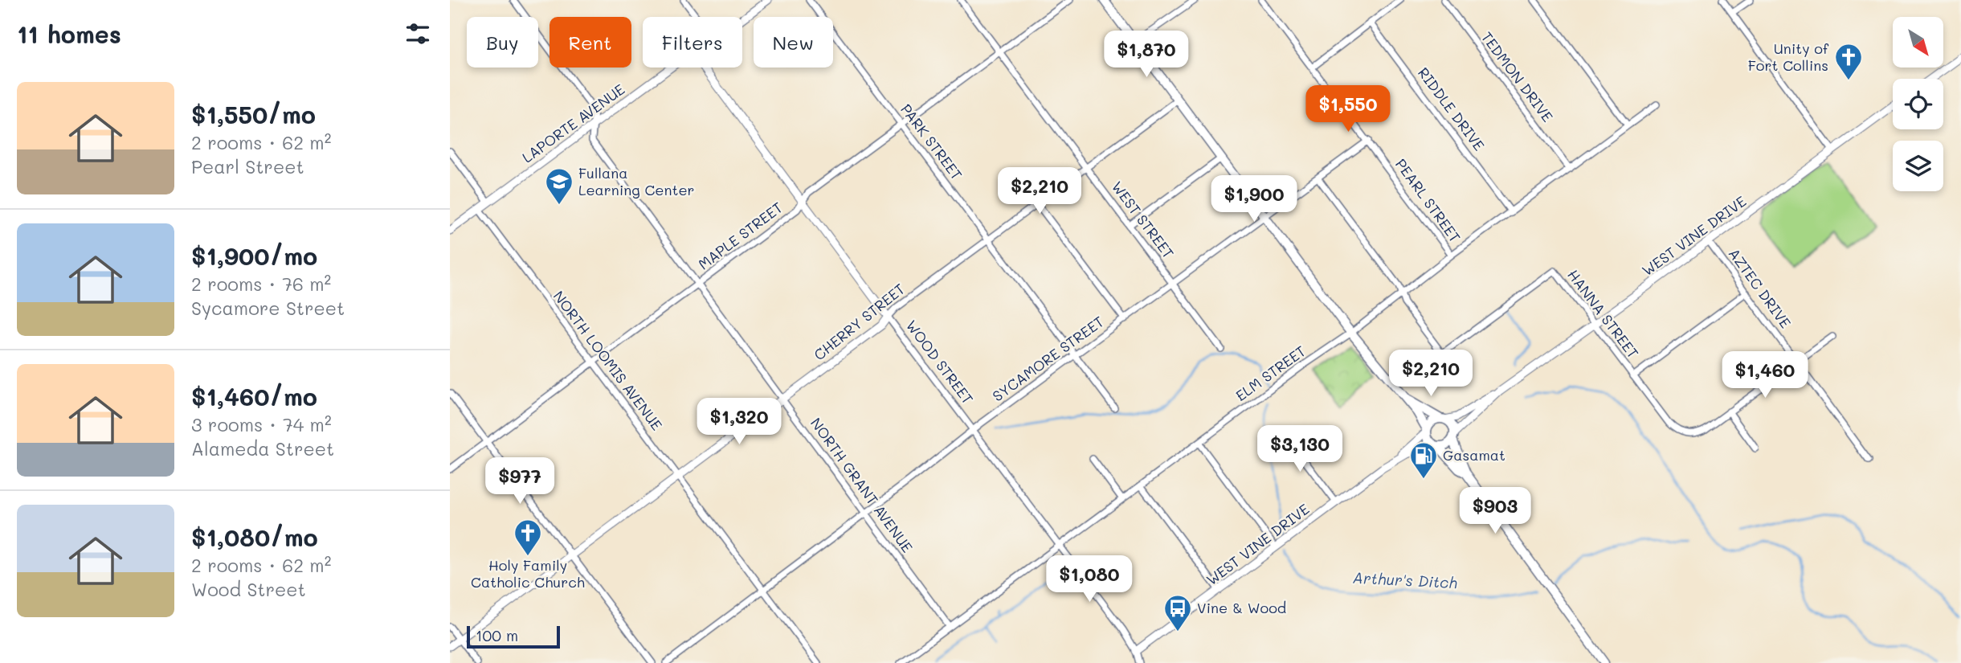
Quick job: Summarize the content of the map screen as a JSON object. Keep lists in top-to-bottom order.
{
  "streets": {
    "street": [
      "TEDMON DRIVE",
      "RIDDLE DRIVE",
      "LAPORTE AVENUE",
      "PARK STREET",
      "PEARL STREET",
      "WEST STREET",
      "MAPLE STREET",
      "WEST VINE DRIVE",
      "AZTEC DRIVE",
      "HANNA STREET",
      "CHERRY STREET",
      "SYCAMORE STREET",
      "NORTH LOOMIS AVENUE",
      "WOOD STREET",
      "ELM STREET",
      "NORTH GRANT AVENUE"
    ]
  },
  "crossings": [
    ["TEDMON DRIVE", "ELM STREET"],
    ["RIDDLE DRIVE", "ELM STREET"],
    ["LAPORTE AVENUE", "NORTH LOOMIS AVENUE"],
    ["LAPORTE AVENUE", "NORTH GRANT AVENUE"],
    ["PARK STREET", "MAPLE STREET"],
    ["PARK STREET", "CHERRY STREET"],
    ["PARK STREET", "SYCAMORE STREET"],
    ["PEARL STREET", "SYCAMORE STREET"],
    ["PEARL STREET", "ELM STREET"],
    ["WEST STREET", "MAPLE STREET"],
    ["WEST STREET", "CHERRY STREET"],
    ["WEST STREET", "SYCAMORE STREET"],
    ["MAPLE STREET", "NORTH LOOMIS AVENUE"],
    ["MAPLE STREET", "WOOD STREET"],
    ["MAPLE STREET", "NORTH GRANT AVENUE"],
    ["WEST VINE DRIVE", "AZTEC DRIVE"],
    ["WEST VINE DRIVE", "HANNA STREET"],
    ["WEST VINE DRIVE", "WOOD STREET"],
    ["HANNA STREET", "SYCAMORE STREET"],
    ["HANNA STREET", "ELM STREET"],
    ["CHERRY STREET", "NORTH LOOMIS AVENUE"],
    ["CHERRY STREET", "WOOD STREET"],
    ["CHERRY STREET", "NORTH GRANT AVENUE"],
    ["SYCAMORE STREET", "NORTH LOOMIS AVENUE"],
    ["SYCAMORE STREET", "WOOD STREET"],
    ["SYCAMORE STREET", "NORTH GRANT AVENUE"],
    ["WOOD STREET", "ELM STREET"],
    ["ELM STREET", "NORTH GRANT AVENUE"]
  ],
  "water": ["Arthur's Ditch"],
  "places": {
    "church": ["Unity of Fort Collins", "Holy Family Catholic Church"],
    "school or university": ["Fullana Learning Center"],
    "fuel station": ["Gasamat"],
    "bus stop": ["Vine & Wood"]
  },
  "scale_bar": "100 m",
  "north": "bottom right",
  "page": {
    "heading": "11 homes",
    "chip": [
      "Buy",
      "Rent",
      "Filters",
      "New"
    ],
    "price": [
      "$1,870",
      "$1,550",
      "$2,210",
      "$1,900",
      "$2,210",
      "$1,460",
      "$1,320",
      "$3,130",
      "$977",
      "$903",
      "$1,080"
    ],
    "list": [
      {
        "name": "$1,550/mo",
        "note": "2 rooms · 62 m² · Pearl Street"
      },
      {
        "name": "$1,900/mo",
        "note": "2 rooms · 76 m² · Sycamore Street"
      },
      {
        "name": "$1,460/mo",
        "note": "3 rooms · 74 m² · Alameda Street"
      },
      {
        "name": "$1,080/mo",
        "note": "2 rooms · 62 m² · Wood Street"
      }
    ],
    "scale": "100 m"
  }
}
